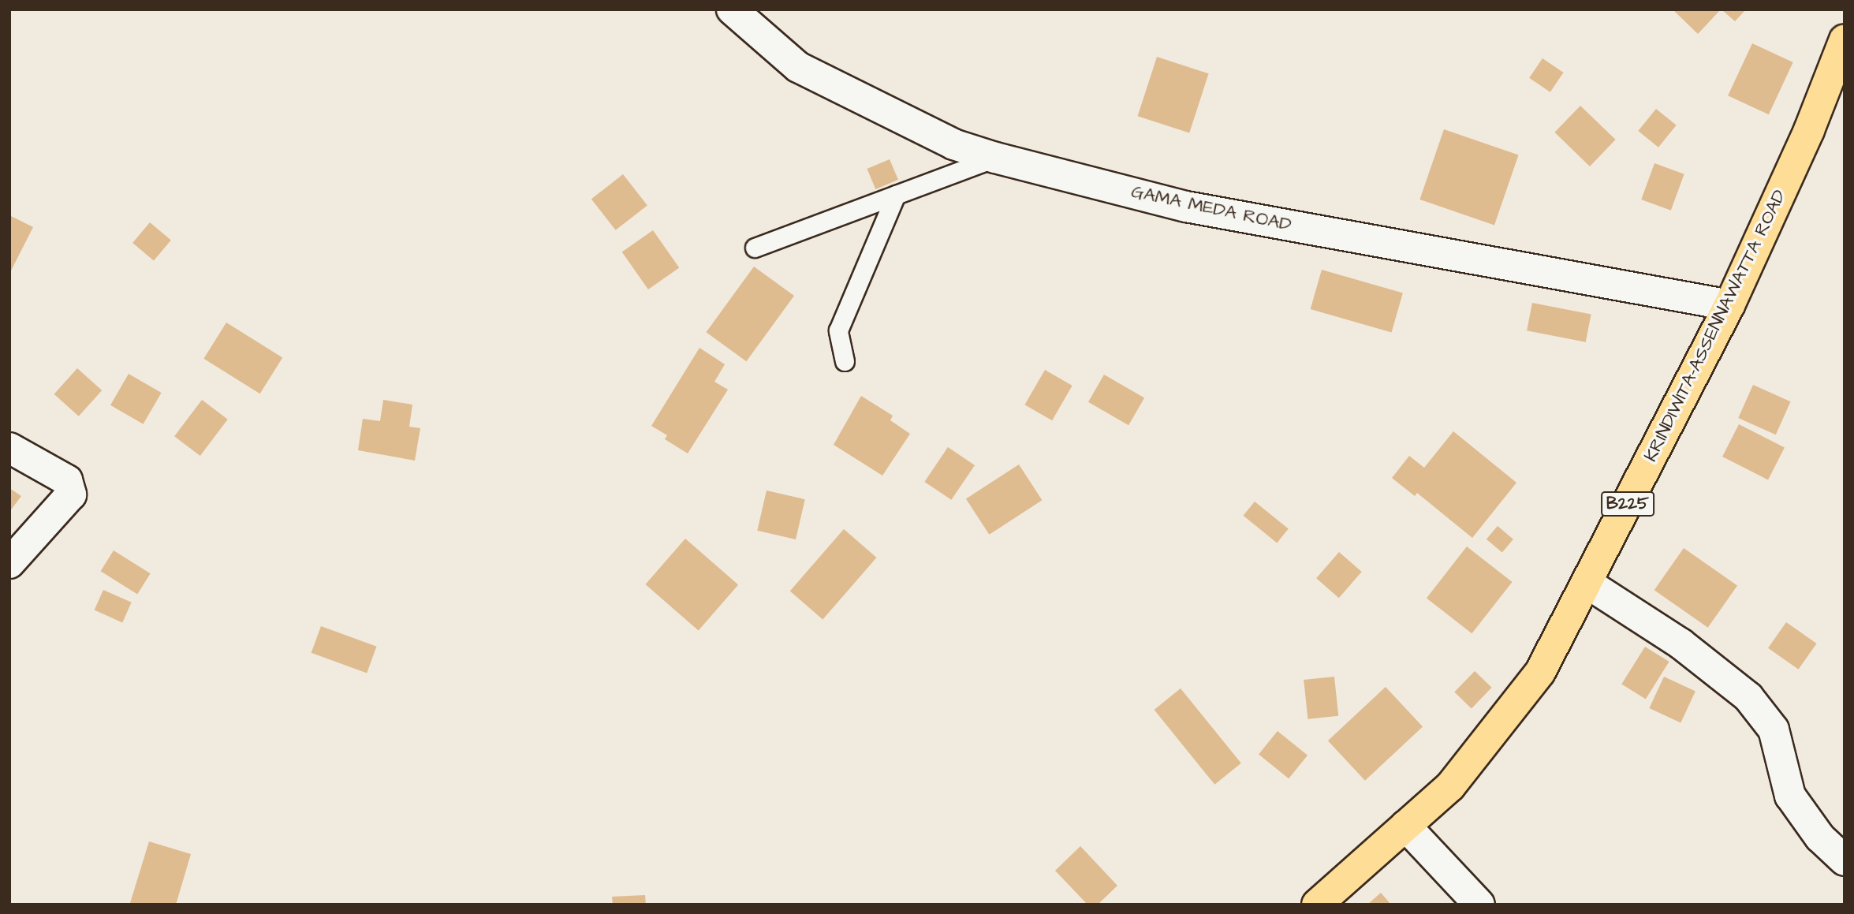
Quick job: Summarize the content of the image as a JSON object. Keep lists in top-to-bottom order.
{
  "streets": {
    "main road": ["KRINDIWITA-ASSENNAWATTA ROAD", "B225"],
    "street": ["GAMA MEDA ROAD"]
  },
  "crossings": [
    ["GAMA MEDA ROAD", "KRINDIWITA-ASSENNAWATTA ROAD"]
  ]
}
